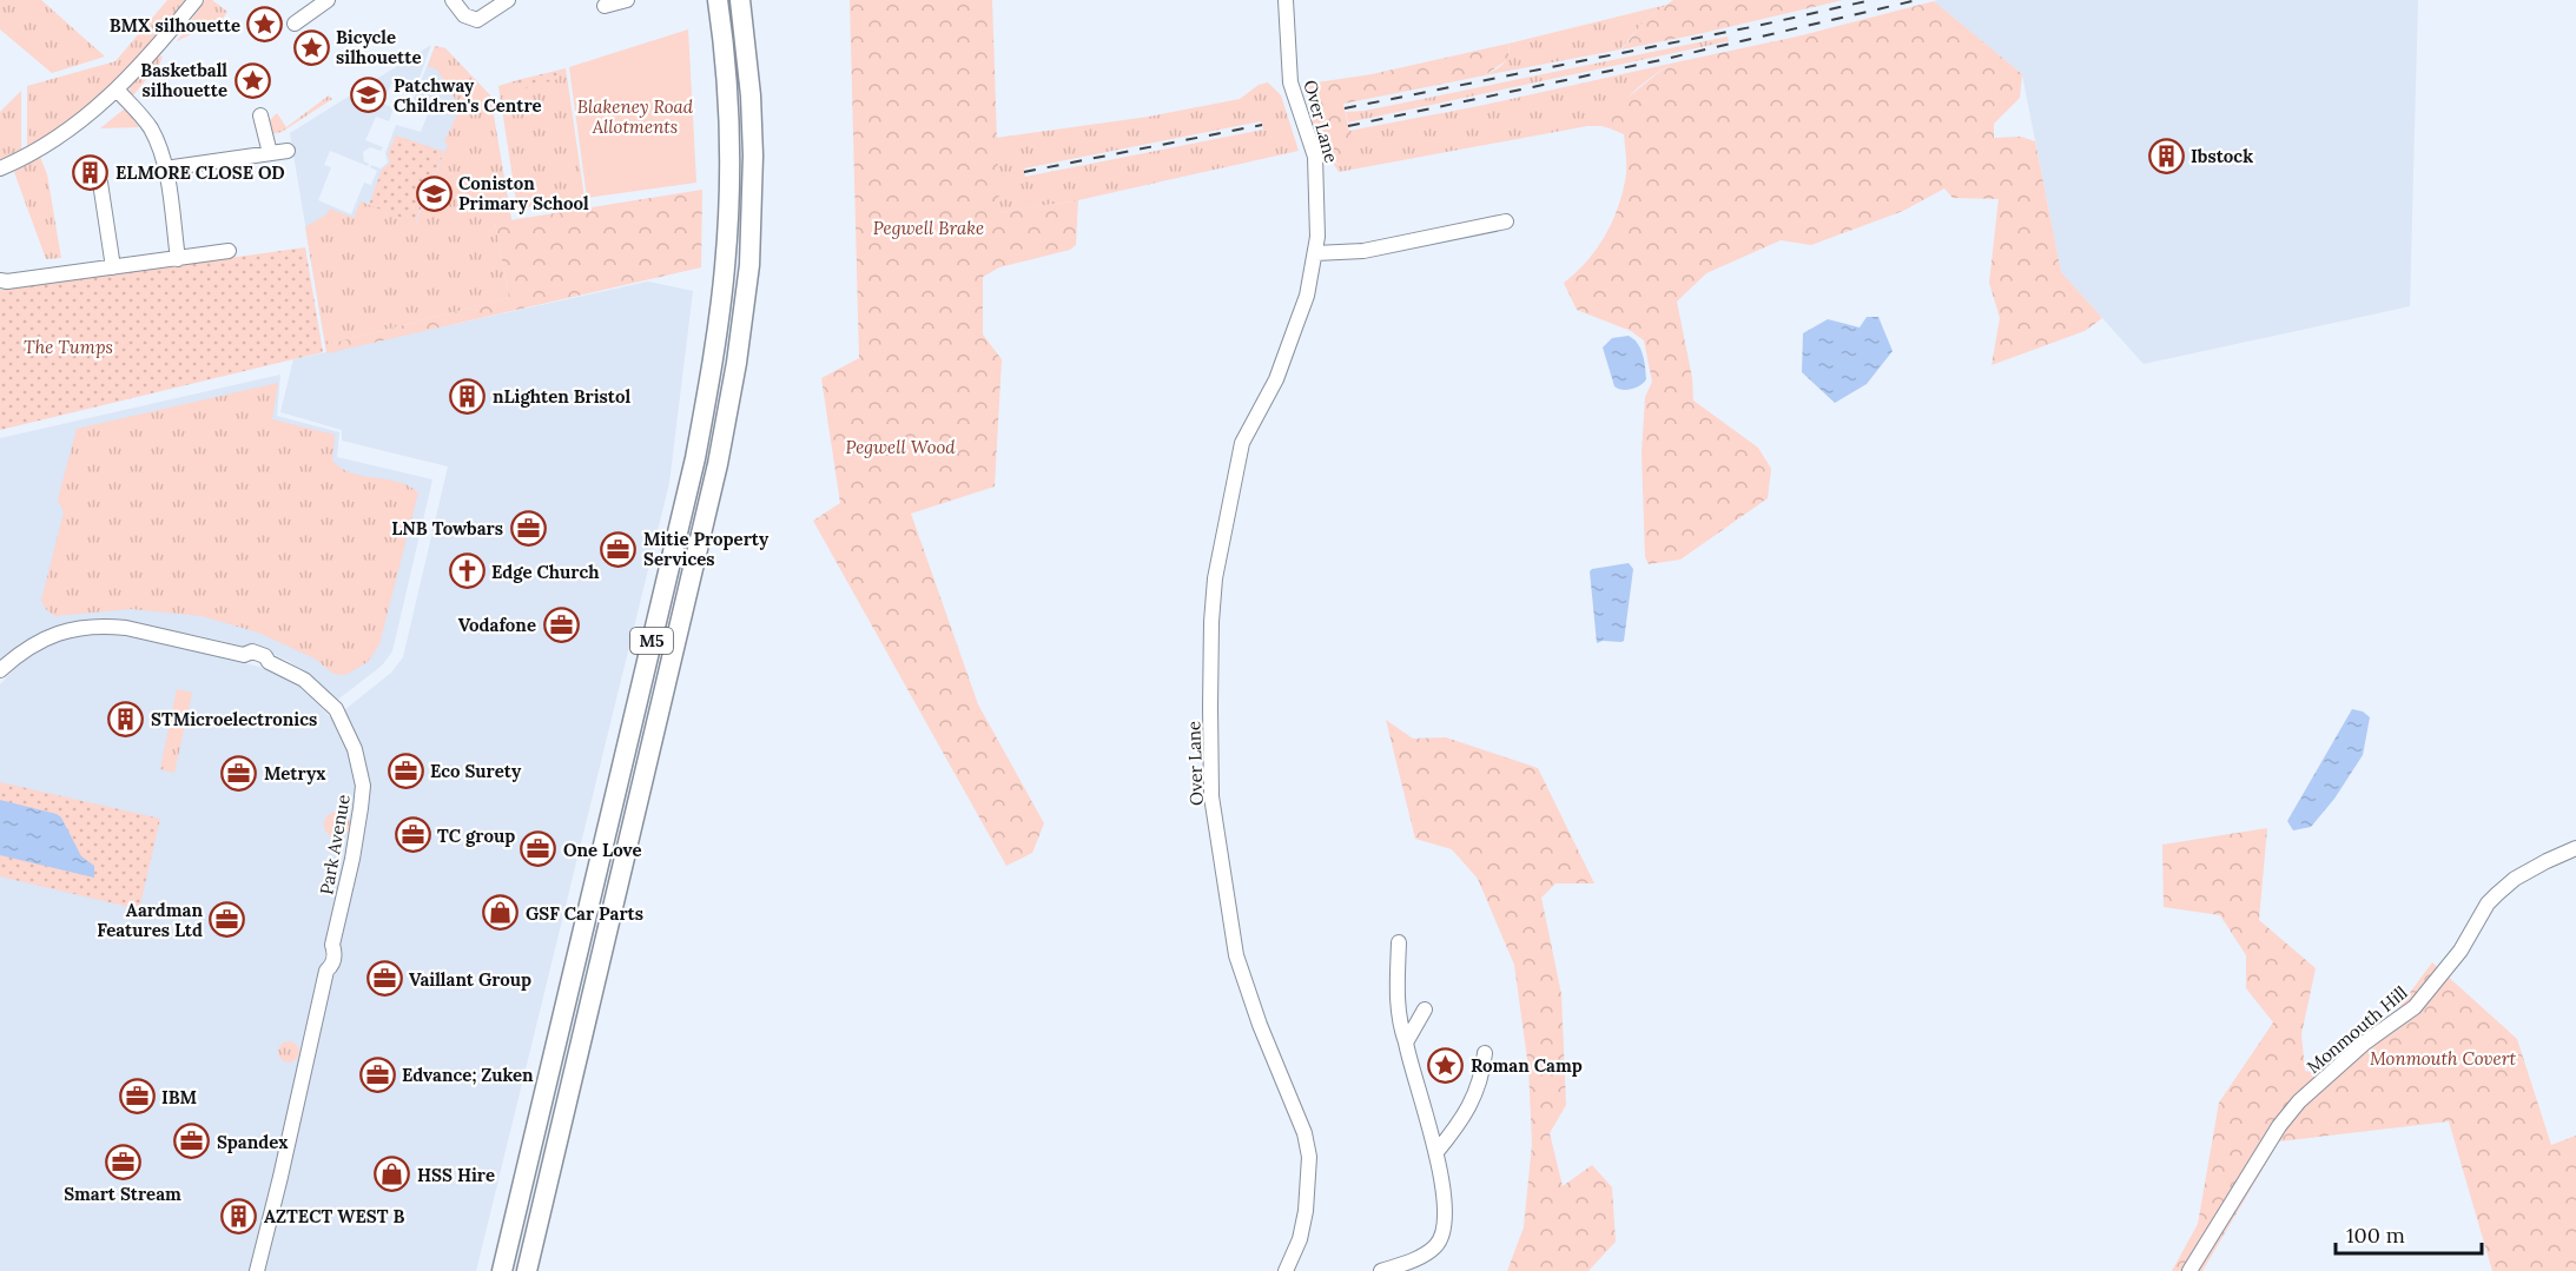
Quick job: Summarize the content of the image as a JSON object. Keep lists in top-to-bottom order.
{
  "streets": {
    "highway": ["M5"],
    "street": ["Over Lane", "Park Avenue", "Monmouth Hill"]
  },
  "parks": [
    "Blakeney Road Allotments",
    "Pegwell Brake",
    "The Tumps",
    "Pegwell Wood",
    "Monmouth Covert"
  ],
  "places": {
    "place": [
      "BMX silhouette",
      "Bicycle silhouette",
      "Basketball silhouette",
      "Roman Camp"
    ],
    "school or university": ["Patchway Children's Centre", "Coniston Primary School"],
    "building": [
      "Ibstock",
      "ELMORE CLOSE OD",
      "nLighten Bristol",
      "STMicroelectronics",
      "AZTECT WEST B"
    ],
    "office": [
      "LNB Towbars",
      "Mitie Property Services",
      "Vodafone",
      "Eco Surety",
      "Metryx",
      "TC group",
      "One Love",
      "Aardman Features Ltd",
      "Vaillant Group",
      "Edvance; Zuken",
      "IBM",
      "Spandex",
      "Smart Stream"
    ],
    "church": ["Edge Church"],
    "shop": ["GSF Car Parts", "HSS Hire"]
  },
  "scale_bar": "100 m"
}
